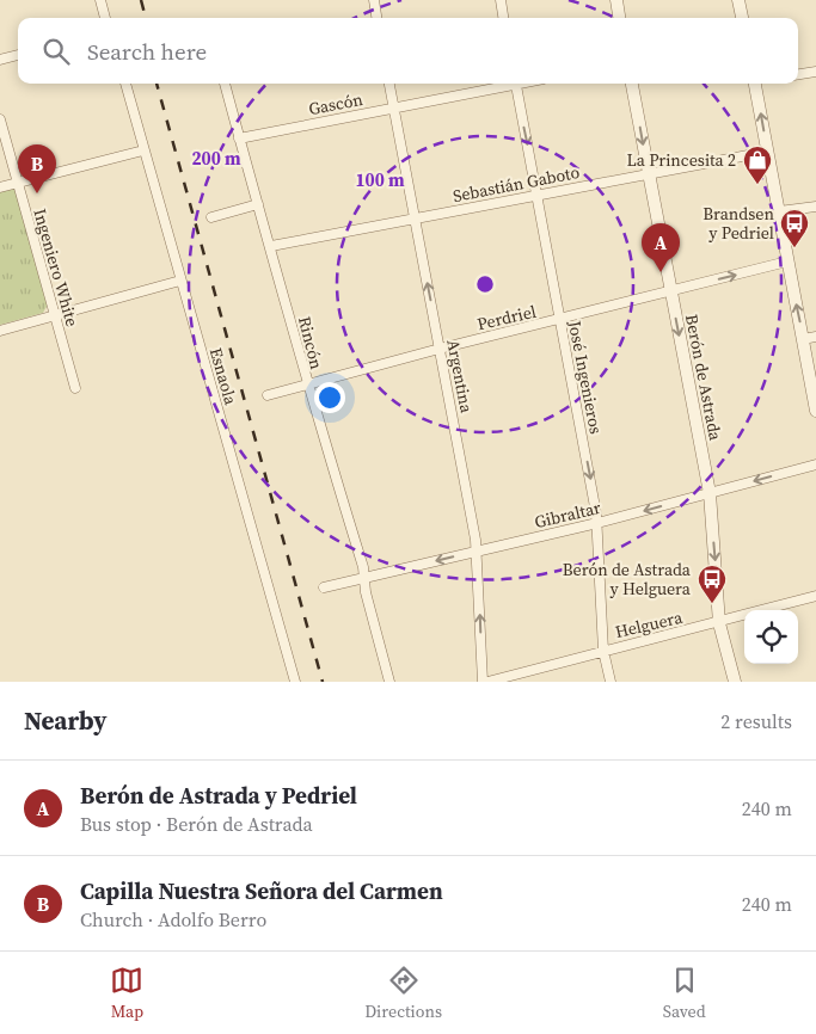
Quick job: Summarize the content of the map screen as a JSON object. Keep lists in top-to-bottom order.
{
  "streets": {
    "street": [
      "Gascón",
      "Sebastián Gaboto",
      "Ingeniero White",
      "Perdriel",
      "Rincón",
      "Esnaola",
      "Argentina",
      "José Ingenieros",
      "Berón de Astrada",
      "Gibraltar",
      "Helguera"
    ]
  },
  "crossings": [
    ["Gascón", "Rincón"],
    ["Gascón", "Argentina"],
    ["Sebastián Gaboto", "Rincón"],
    ["Sebastián Gaboto", "Argentina"],
    ["Sebastián Gaboto", "José Ingenieros"],
    ["Sebastián Gaboto", "Berón de Astrada"],
    ["Perdriel", "Rincón"],
    ["Perdriel", "Argentina"],
    ["Perdriel", "José Ingenieros"],
    ["Perdriel", "Berón de Astrada"],
    ["Rincón", "Gibraltar"],
    ["Argentina", "Gibraltar"],
    ["Argentina", "Helguera"],
    ["José Ingenieros", "Gibraltar"],
    ["José Ingenieros", "Helguera"],
    ["Berón de Astrada", "Gibraltar"],
    ["Berón de Astrada", "Helguera"]
  ],
  "one_way": [
    "Argentina",
    "José Ingenieros",
    "Berón de Astrada",
    "Gibraltar"
  ],
  "places": {
    "shop": ["La Princesita 2"],
    "bus stop": ["Brandsen y Pedriel", "Berón de Astrada y Helguera"]
  },
  "page": {
    "search": "Search here",
    "pins": ["B", "A"],
    "heading": ["Nearby", "2 results"],
    "list": [
      {
        "mark": "A",
        "name": "Berón de Astrada y Pedriel",
        "note": "Bus stop · Berón de Astrada",
        "value": "240 m"
      },
      {
        "mark": "B",
        "name": "Capilla Nuestra Señora del Carmen",
        "note": "Church · Adolfo Berro",
        "value": "240 m"
      }
    ],
    "nav": ["Map", "Directions", "Saved"]
  },
  "rings": ["200 m", "100 m"]
}
